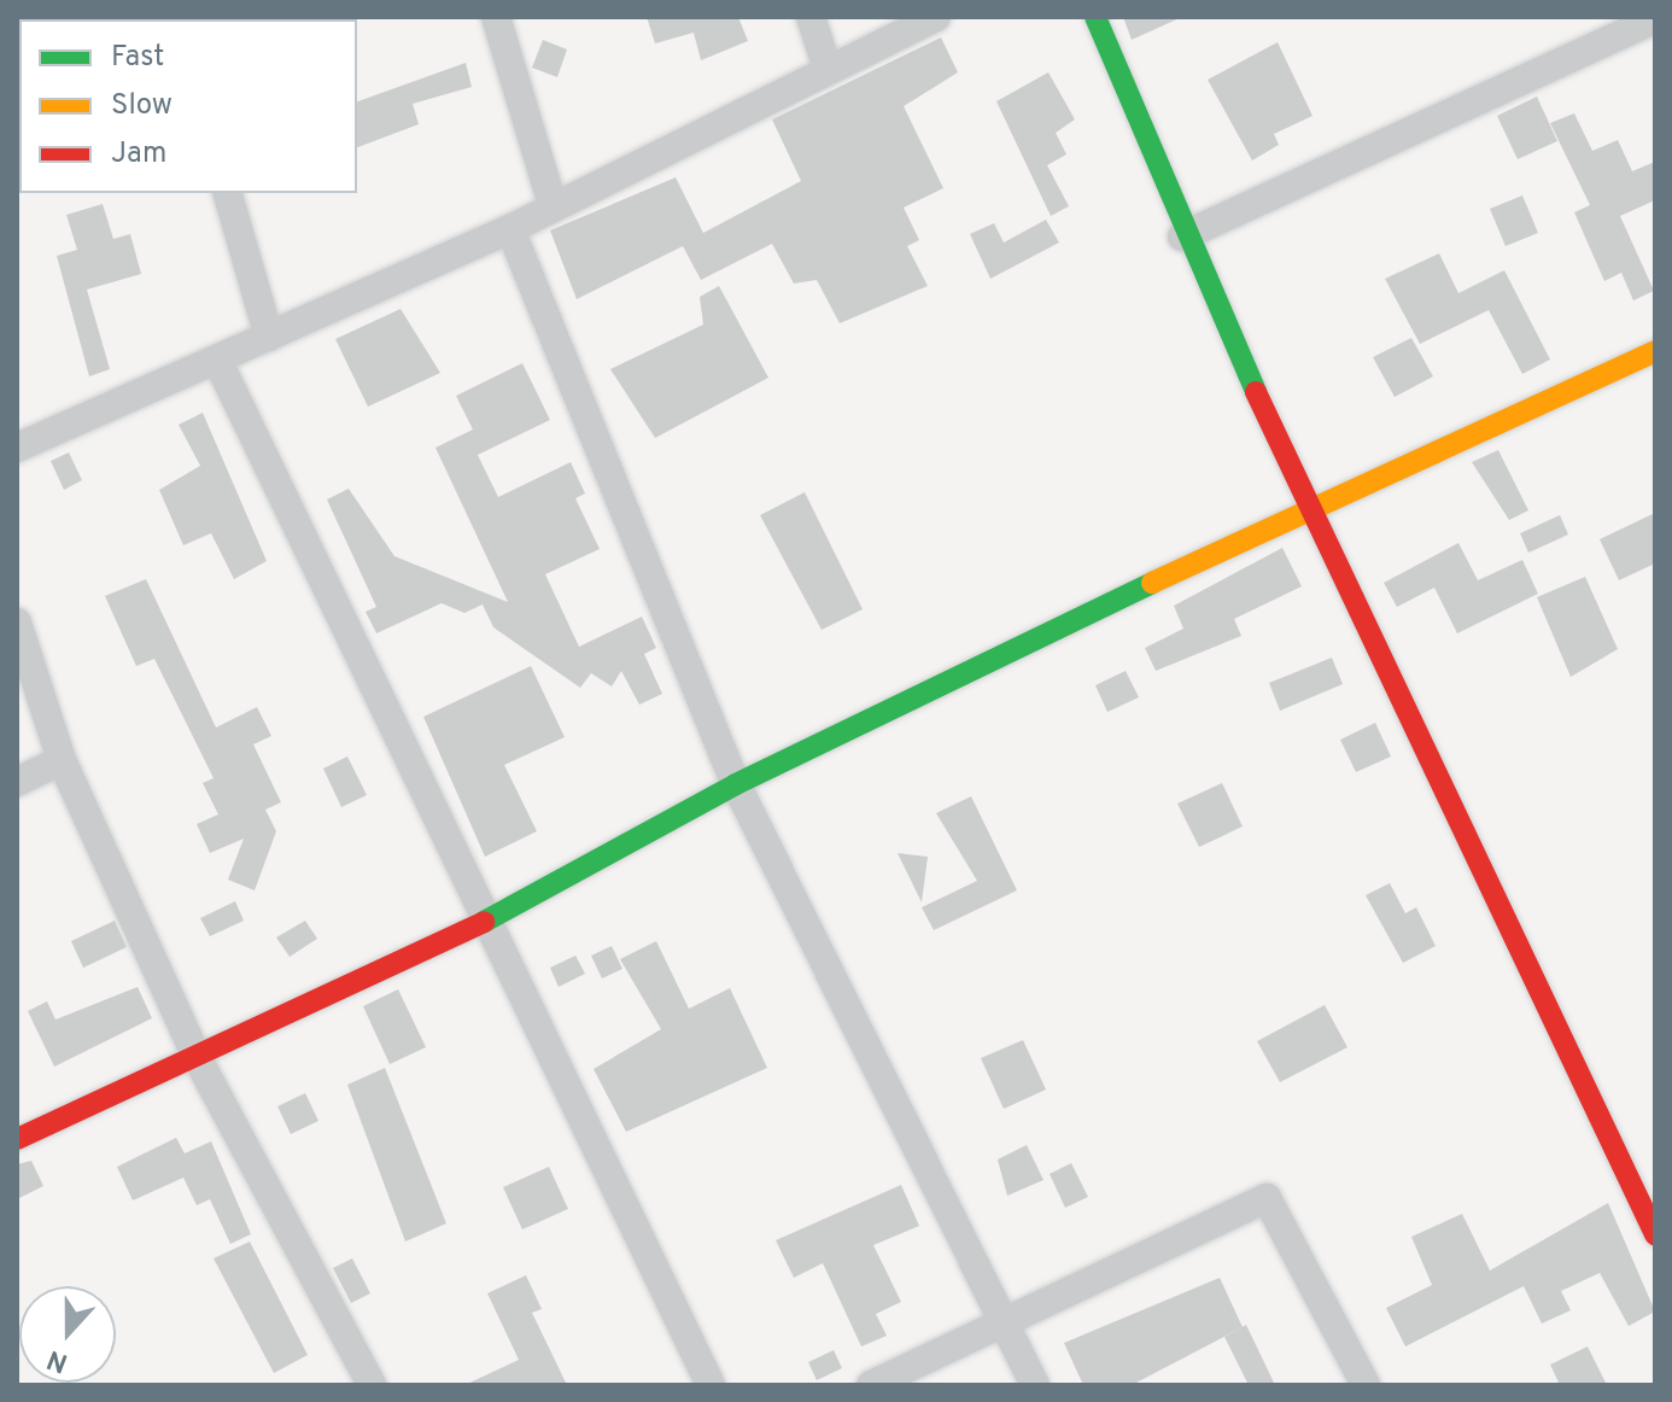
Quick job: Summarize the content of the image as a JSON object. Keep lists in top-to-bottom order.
{
  "legend": ["Fast", "Slow", "Jam"],
  "north": "bottom"
}
